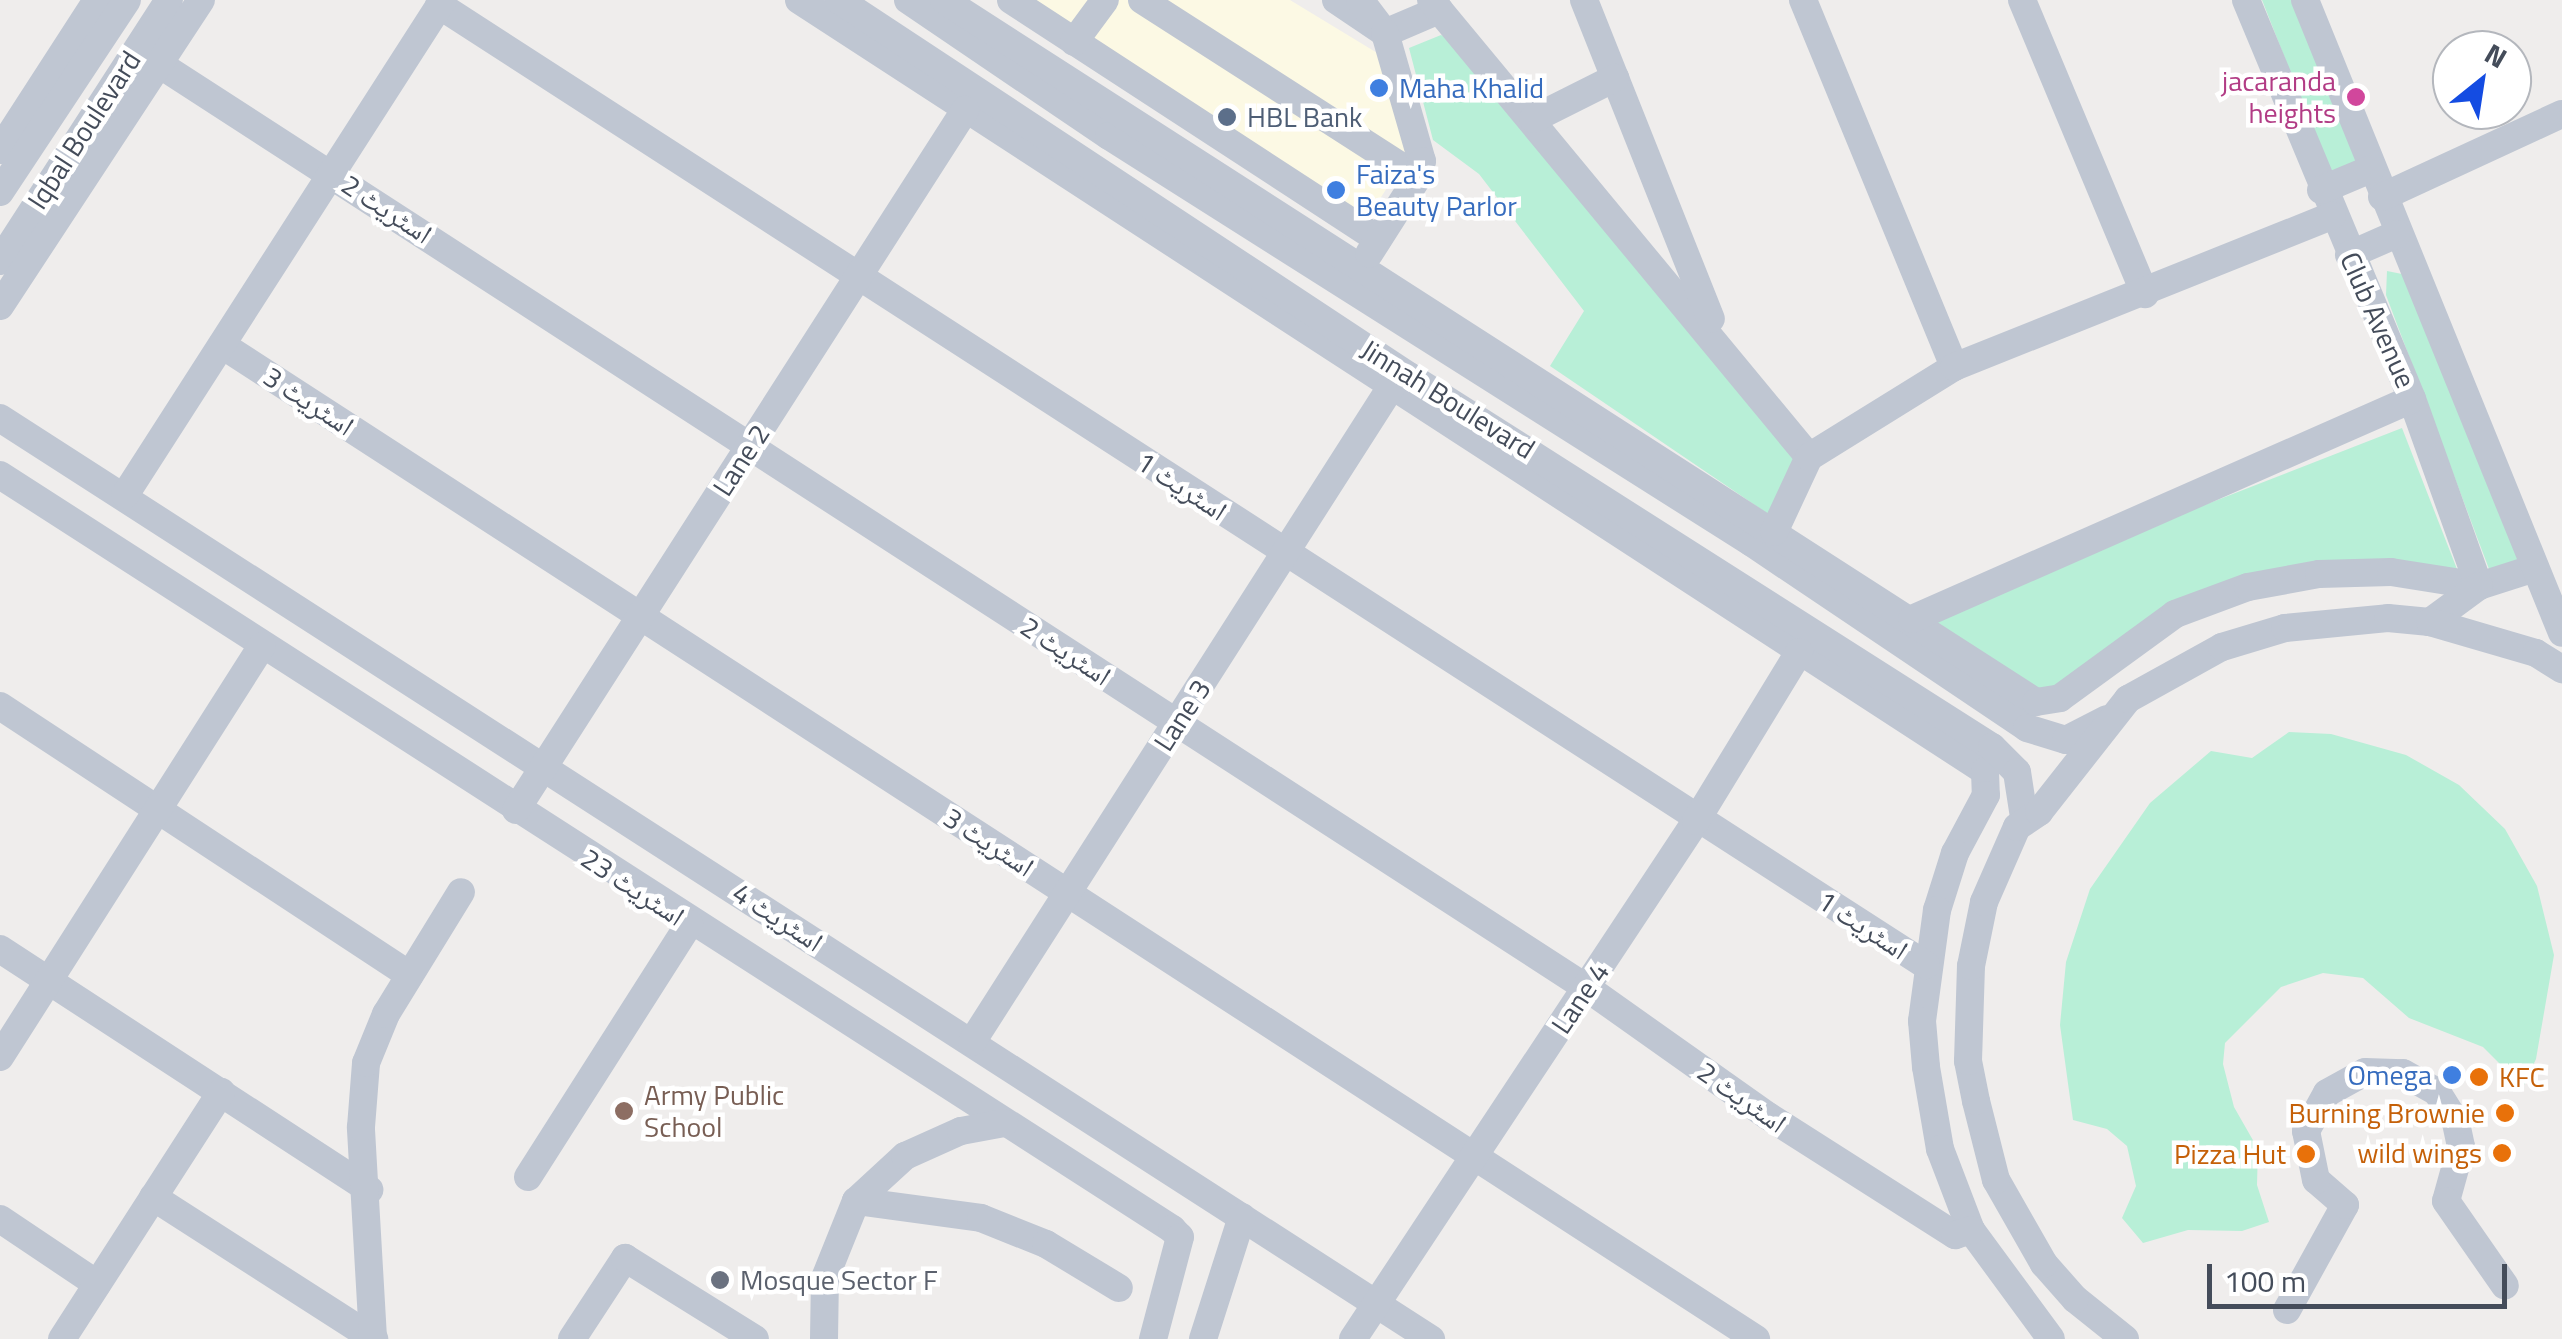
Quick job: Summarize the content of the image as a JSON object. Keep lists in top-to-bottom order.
{
  "streets": {
    "street": [
      "Iqbal Boulevard",
      "اسٹریٹ 2",
      "Club Avenue",
      "Jinnah Boulevard",
      "اسٹریٹ 3",
      "Lane 2",
      "اسٹریٹ 1",
      "Lane 3",
      "اسٹریٹ 23",
      "اسٹریٹ 4",
      "Lane 4"
    ]
  },
  "crossings": [
    ["اسٹریٹ 2", "Lane 2"],
    ["اسٹریٹ 2", "Lane 3"],
    ["اسٹریٹ 2", "Lane 4"],
    ["اسٹریٹ 3", "Lane 2"],
    ["اسٹریٹ 3", "Lane 3"],
    ["اسٹریٹ 3", "Lane 4"],
    ["Lane 2", "اسٹریٹ 1"],
    ["Lane 2", "اسٹریٹ 23"],
    ["Lane 2", "اسٹریٹ 4"],
    ["اسٹریٹ 1", "Lane 3"],
    ["اسٹریٹ 1", "Lane 4"],
    ["Lane 3", "اسٹریٹ 4"],
    ["اسٹریٹ 4", "Lane 4"]
  ],
  "places": [
    "Maha Khalid",
    "jacaranda heights",
    "HBL Bank",
    "Faiza's Beauty Parlor",
    "Omega",
    "KFC",
    "Army Public School",
    "Burning Brownie",
    "wild wings",
    "Pizza Hut",
    "Mosque Sector F"
  ],
  "scale_bar": "100 m",
  "north": "top right"
}
